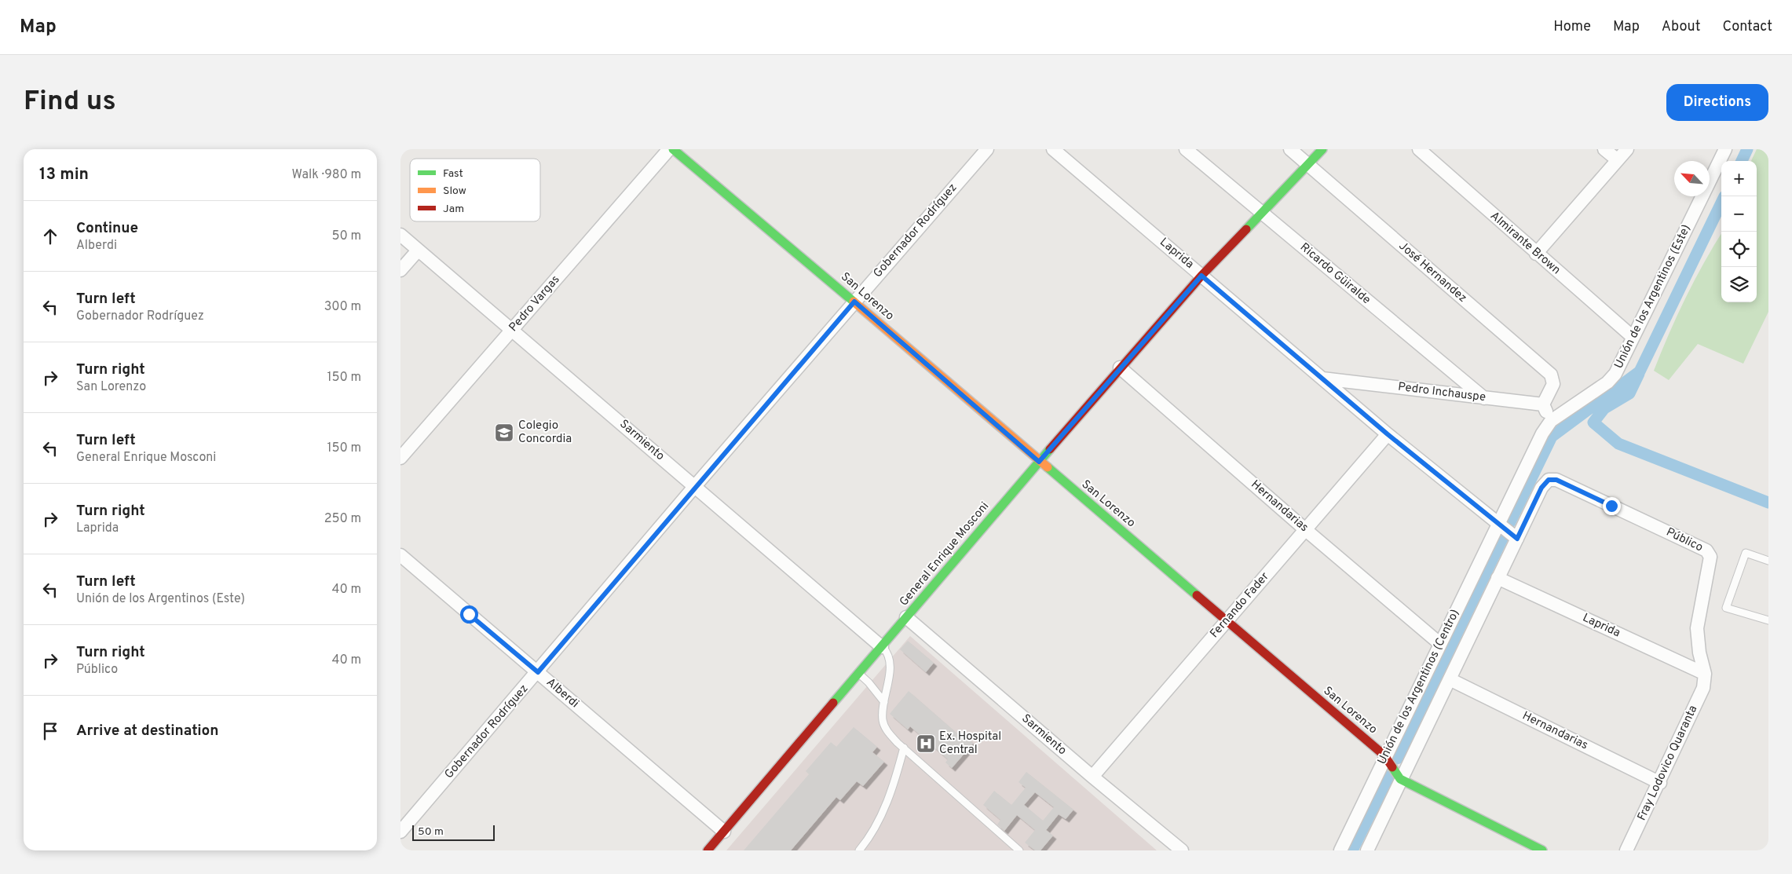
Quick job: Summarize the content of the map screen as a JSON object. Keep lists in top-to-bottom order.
{
  "streets": {
    "street": [
      "Gobernador Rodríguez",
      "Almirante Brown",
      "Laprida",
      "José Hernandez",
      "Ricardo Güiralde",
      "San Lorenzo",
      "Unión de los Argentinos (Este)",
      "Pedro Vargas",
      "Pedro Inchauspe",
      "Sarmiento",
      "Hernandarias",
      "Público",
      "General Enrique Mosconi",
      "Fernando Fader",
      "Unión de los Argentinos (Centro)",
      "Alberdi",
      "Fray Lodovico Quaranta"
    ]
  },
  "crossings": [
    ["Gobernador Rodríguez", "San Lorenzo"],
    ["Gobernador Rodríguez", "Sarmiento"],
    ["Gobernador Rodríguez", "Alberdi"],
    ["Almirante Brown", "Unión de los Argentinos (Este)"],
    ["Laprida", "Unión de los Argentinos (Este)"],
    ["Laprida", "Pedro Inchauspe"],
    ["Laprida", "Público"],
    ["Laprida", "General Enrique Mosconi"],
    ["Laprida", "Fernando Fader"],
    ["Laprida", "Unión de los Argentinos (Centro)"],
    ["Laprida", "Fray Lodovico Quaranta"],
    ["José Hernandez", "Pedro Inchauspe"],
    ["José Hernandez", "General Enrique Mosconi"],
    ["Ricardo Güiralde", "Pedro Inchauspe"],
    ["Ricardo Güiralde", "General Enrique Mosconi"],
    ["San Lorenzo", "General Enrique Mosconi"],
    ["San Lorenzo", "Fernando Fader"],
    ["San Lorenzo", "Unión de los Argentinos (Centro)"],
    ["Unión de los Argentinos (Este)", "Unión de los Argentinos (Centro)"],
    ["Pedro Vargas", "Sarmiento"],
    ["Sarmiento", "General Enrique Mosconi"],
    ["Sarmiento", "Fernando Fader"],
    ["Hernandarias", "General Enrique Mosconi"],
    ["Hernandarias", "Fernando Fader"],
    ["Hernandarias", "Unión de los Argentinos (Centro)"],
    ["Hernandarias", "Fray Lodovico Quaranta"],
    ["Público", "Fray Lodovico Quaranta"],
    ["General Enrique Mosconi", "Alberdi"]
  ],
  "places": {
    "school or university": ["Colegio Concordia"],
    "hospital": ["Ex. Hospital Central"]
  },
  "legend": ["Fast", "Slow", "Jam"],
  "scale_bar": "50 m",
  "north": "top left",
  "page": {
    "header": "Map",
    "nav": [
      "Home",
      "Map",
      "About",
      "Contact"
    ],
    "buttons": "Directions",
    "title": "Find us",
    "heading": ["13 min", "Walk · 980 m"],
    "map_buttons": ["+", "−"],
    "list": [
      ["Continue", "Alberdi", "50 m"],
      ["Turn left", "Gobernador Rodríguez", "300 m"],
      ["Turn right", "San Lorenzo", "150 m"],
      ["Turn left", "General Enrique Mosconi", "150 m"],
      ["Turn right", "Laprida", "250 m"],
      ["Turn left", "Unión de los Argentinos (Este)", "40 m"],
      ["Turn right", "Público", "40 m"],
      "Arrive at destination"
    ],
    "scale": "50 m"
  }
}
